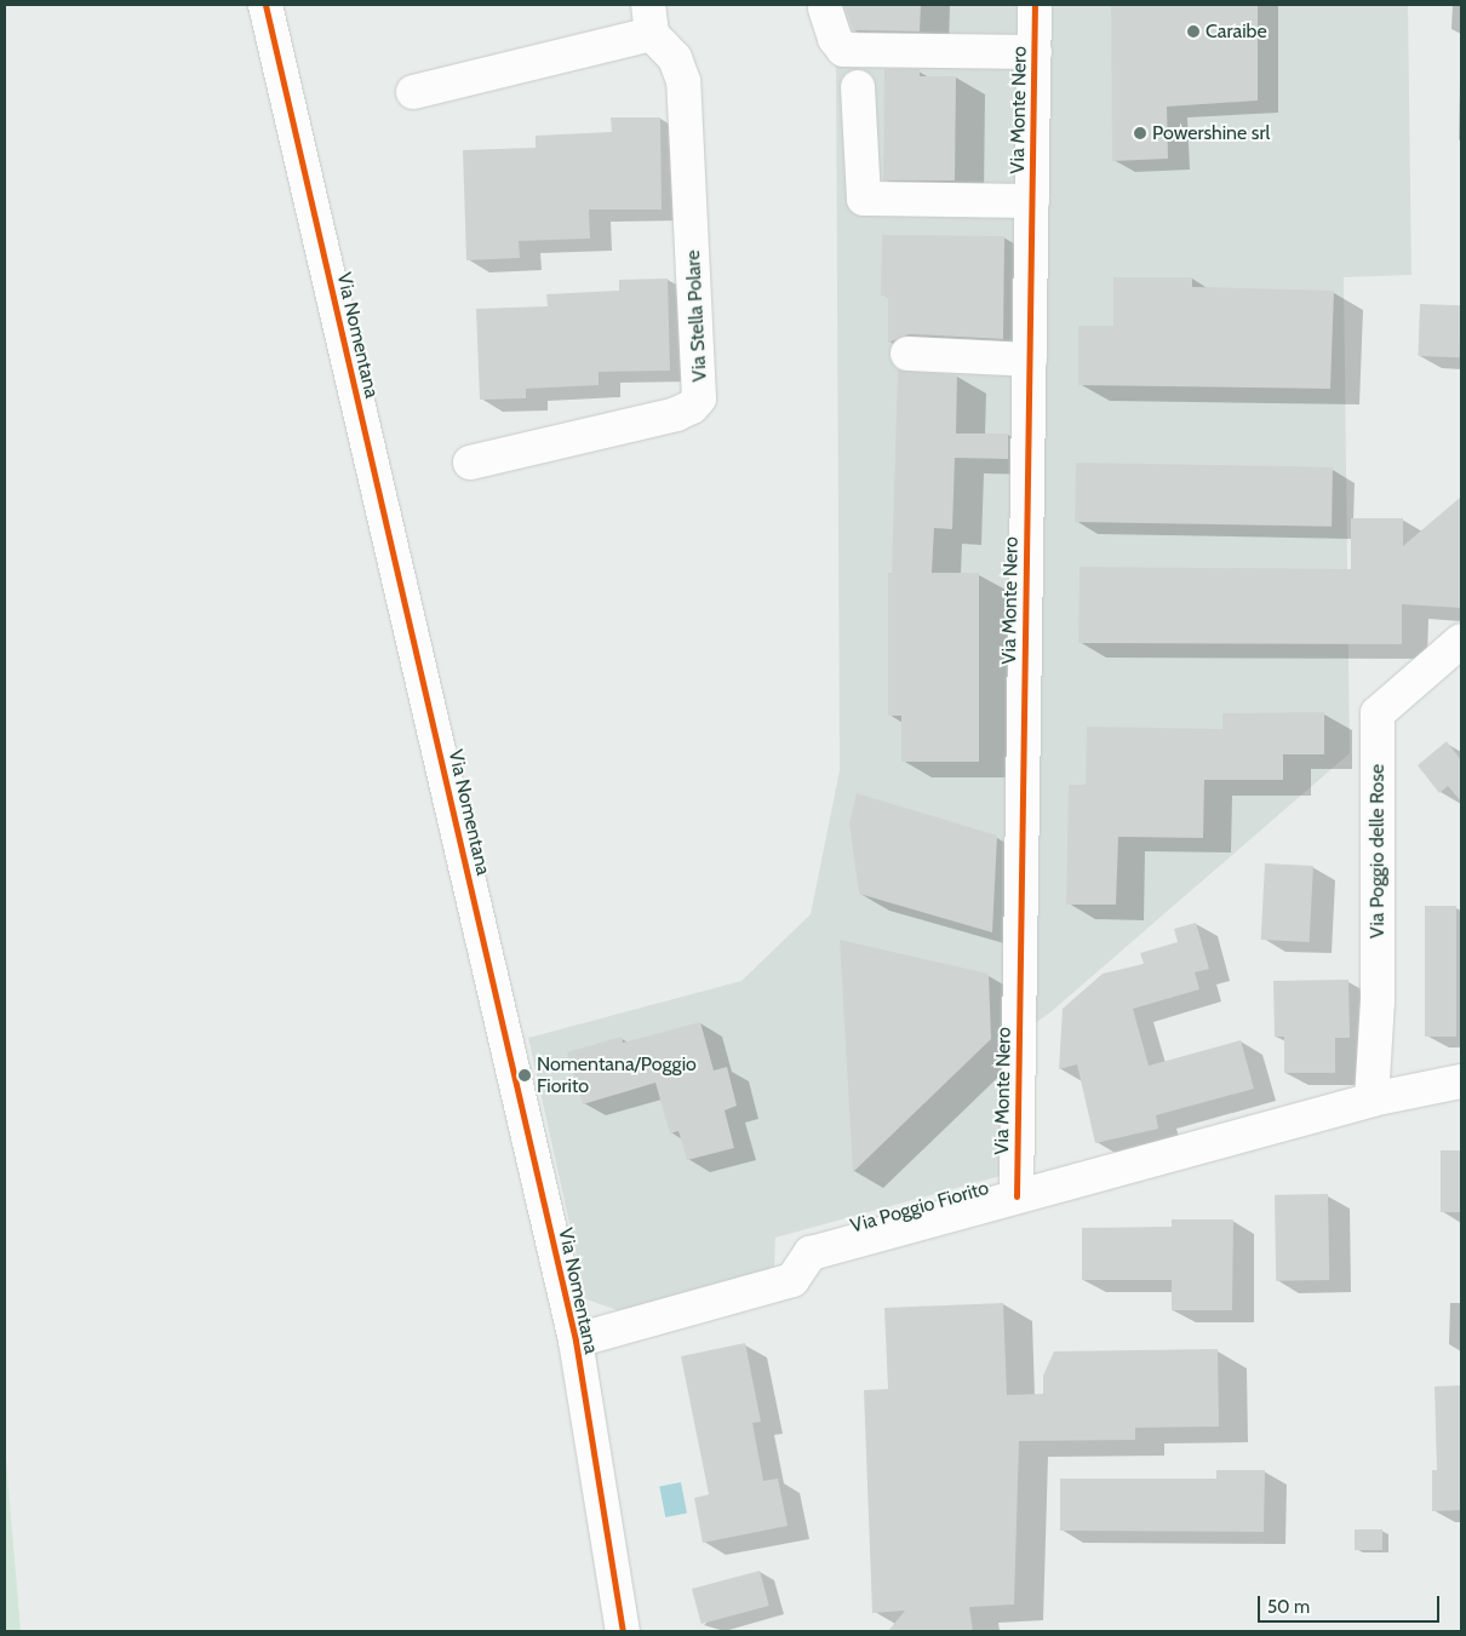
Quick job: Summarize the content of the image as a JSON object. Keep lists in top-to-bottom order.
{
  "streets": {
    "street": [
      "Via Monte Nero",
      "Via Stella Polare",
      "Via Nomentana",
      "Via Poggio delle Rose",
      "Via Poggio Fiorito"
    ]
  },
  "crossings": [
    ["Via Monte Nero", "Via Poggio Fiorito"],
    ["Via Nomentana", "Via Poggio Fiorito"],
    ["Via Poggio delle Rose", "Via Poggio Fiorito"]
  ],
  "places": ["Caraibe", "Powershine srl", "Nomentana/Poggio Fiorito"],
  "scale_bar": "50 m"
}
